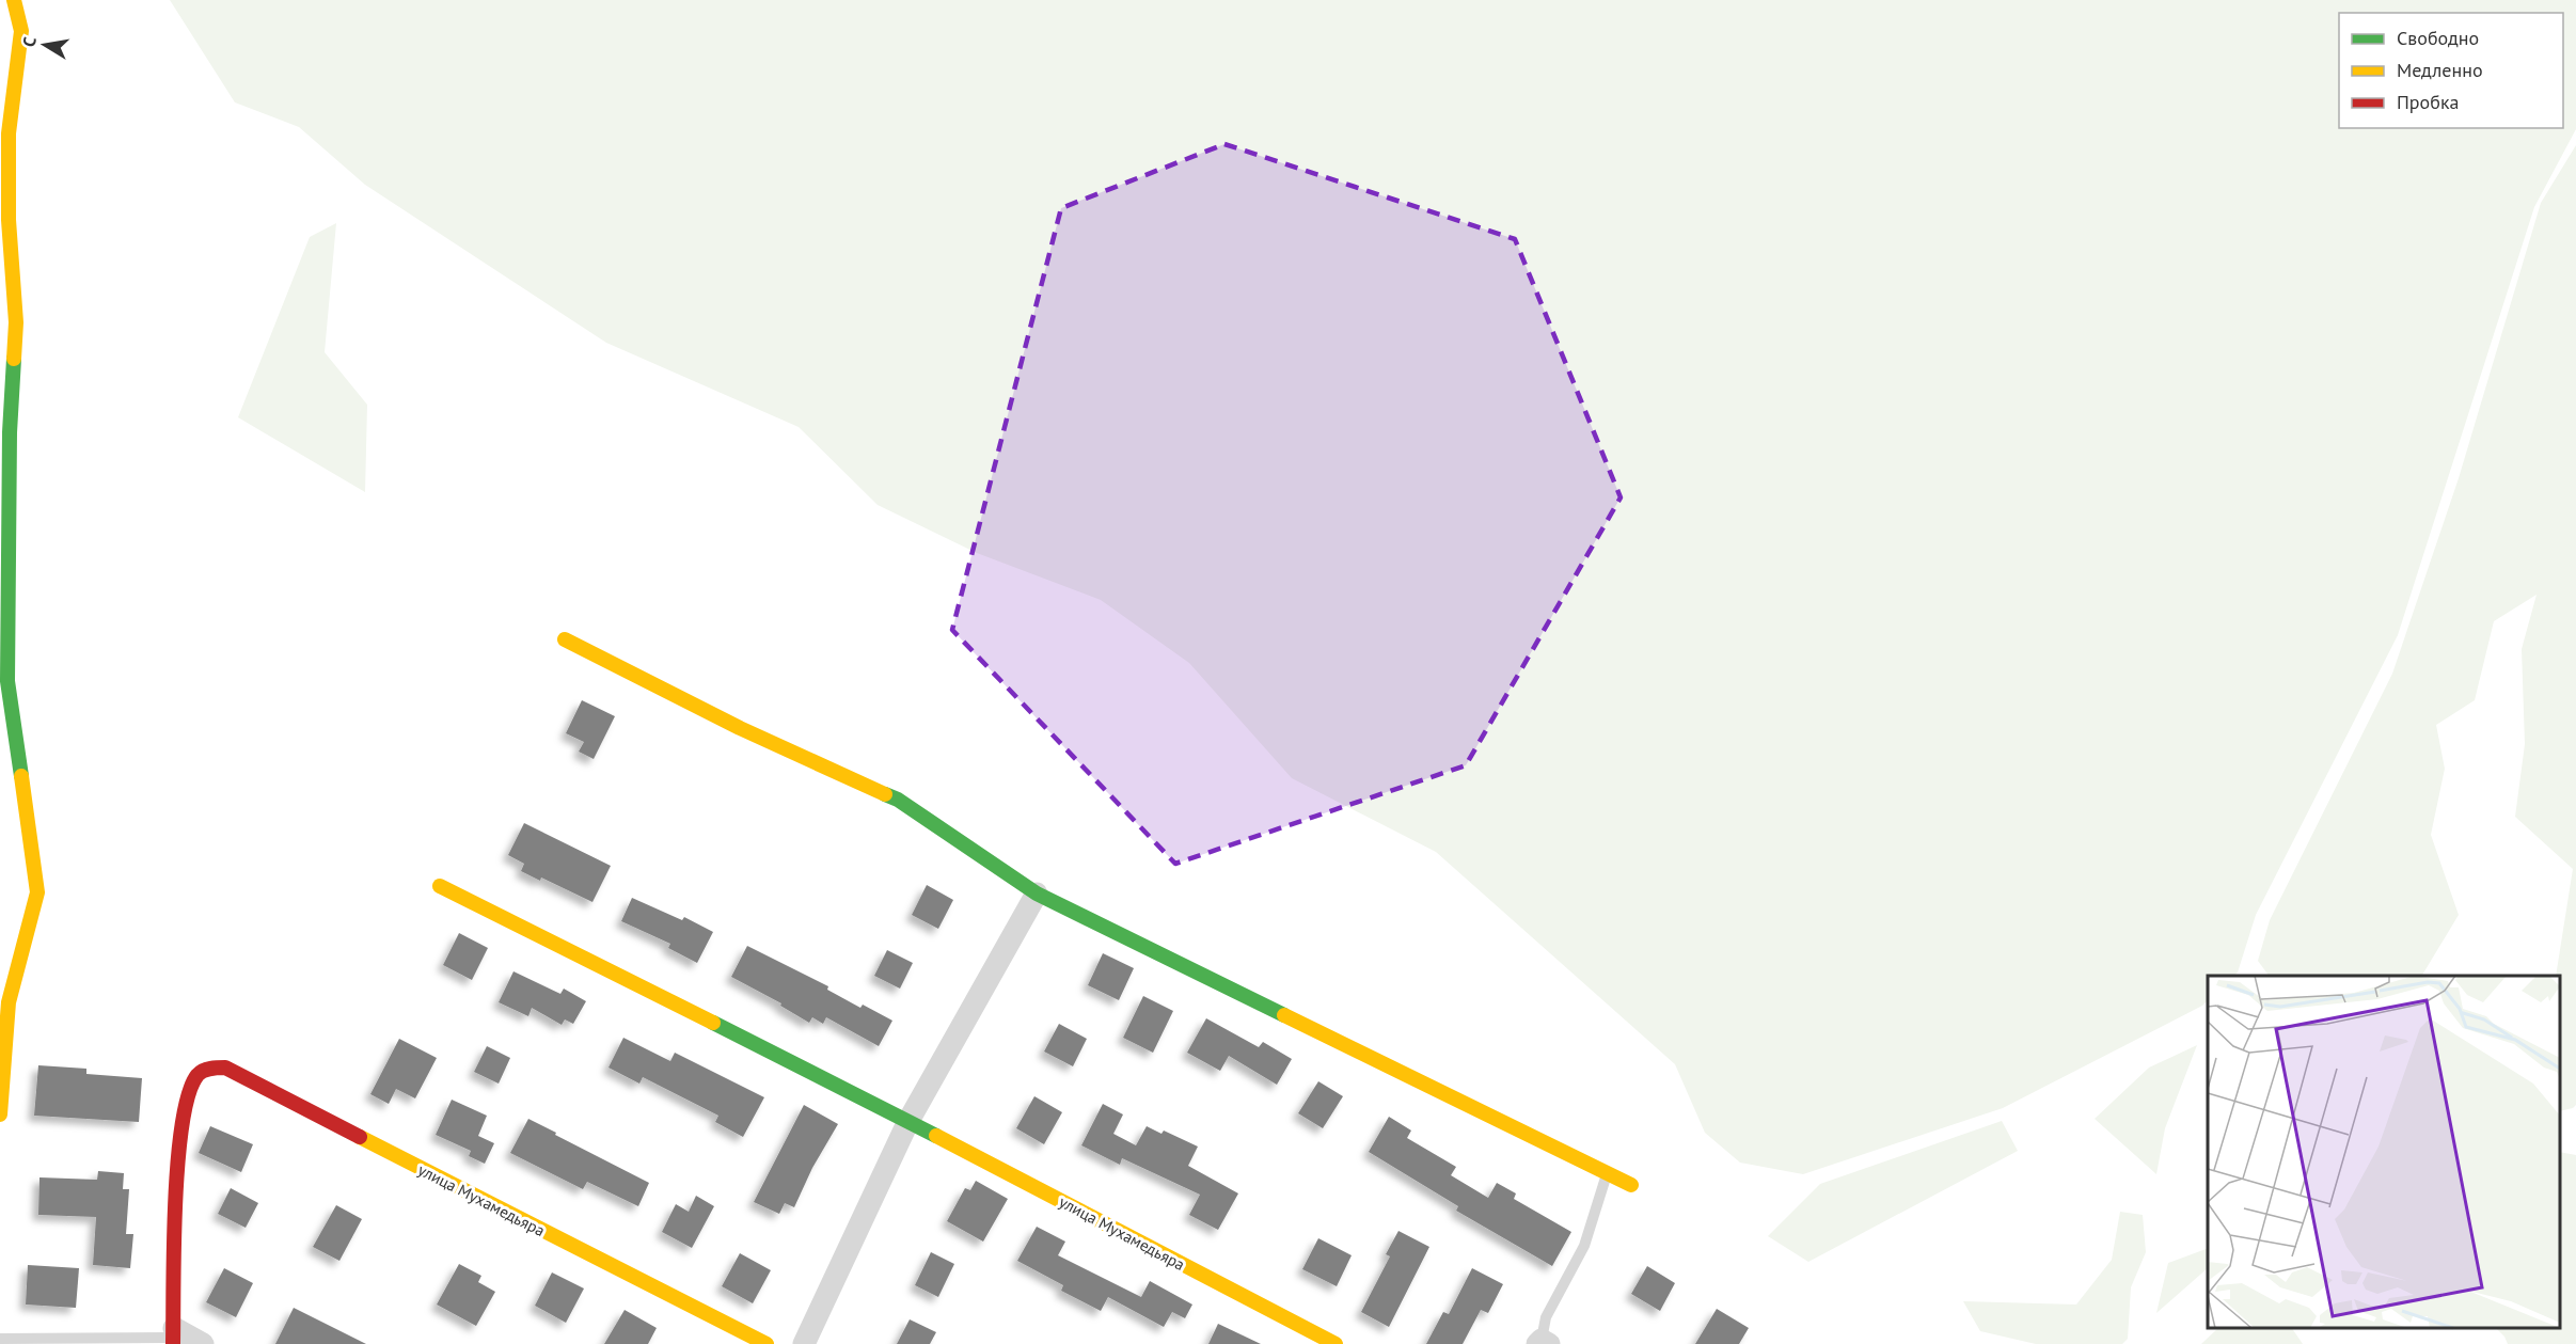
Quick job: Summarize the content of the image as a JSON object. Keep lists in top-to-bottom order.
{
  "streets": {
    "street": ["улица Мухамедьяра"]
  },
  "legend": ["Свободно", "Медленно", "Пробка"],
  "north": "left"
}
